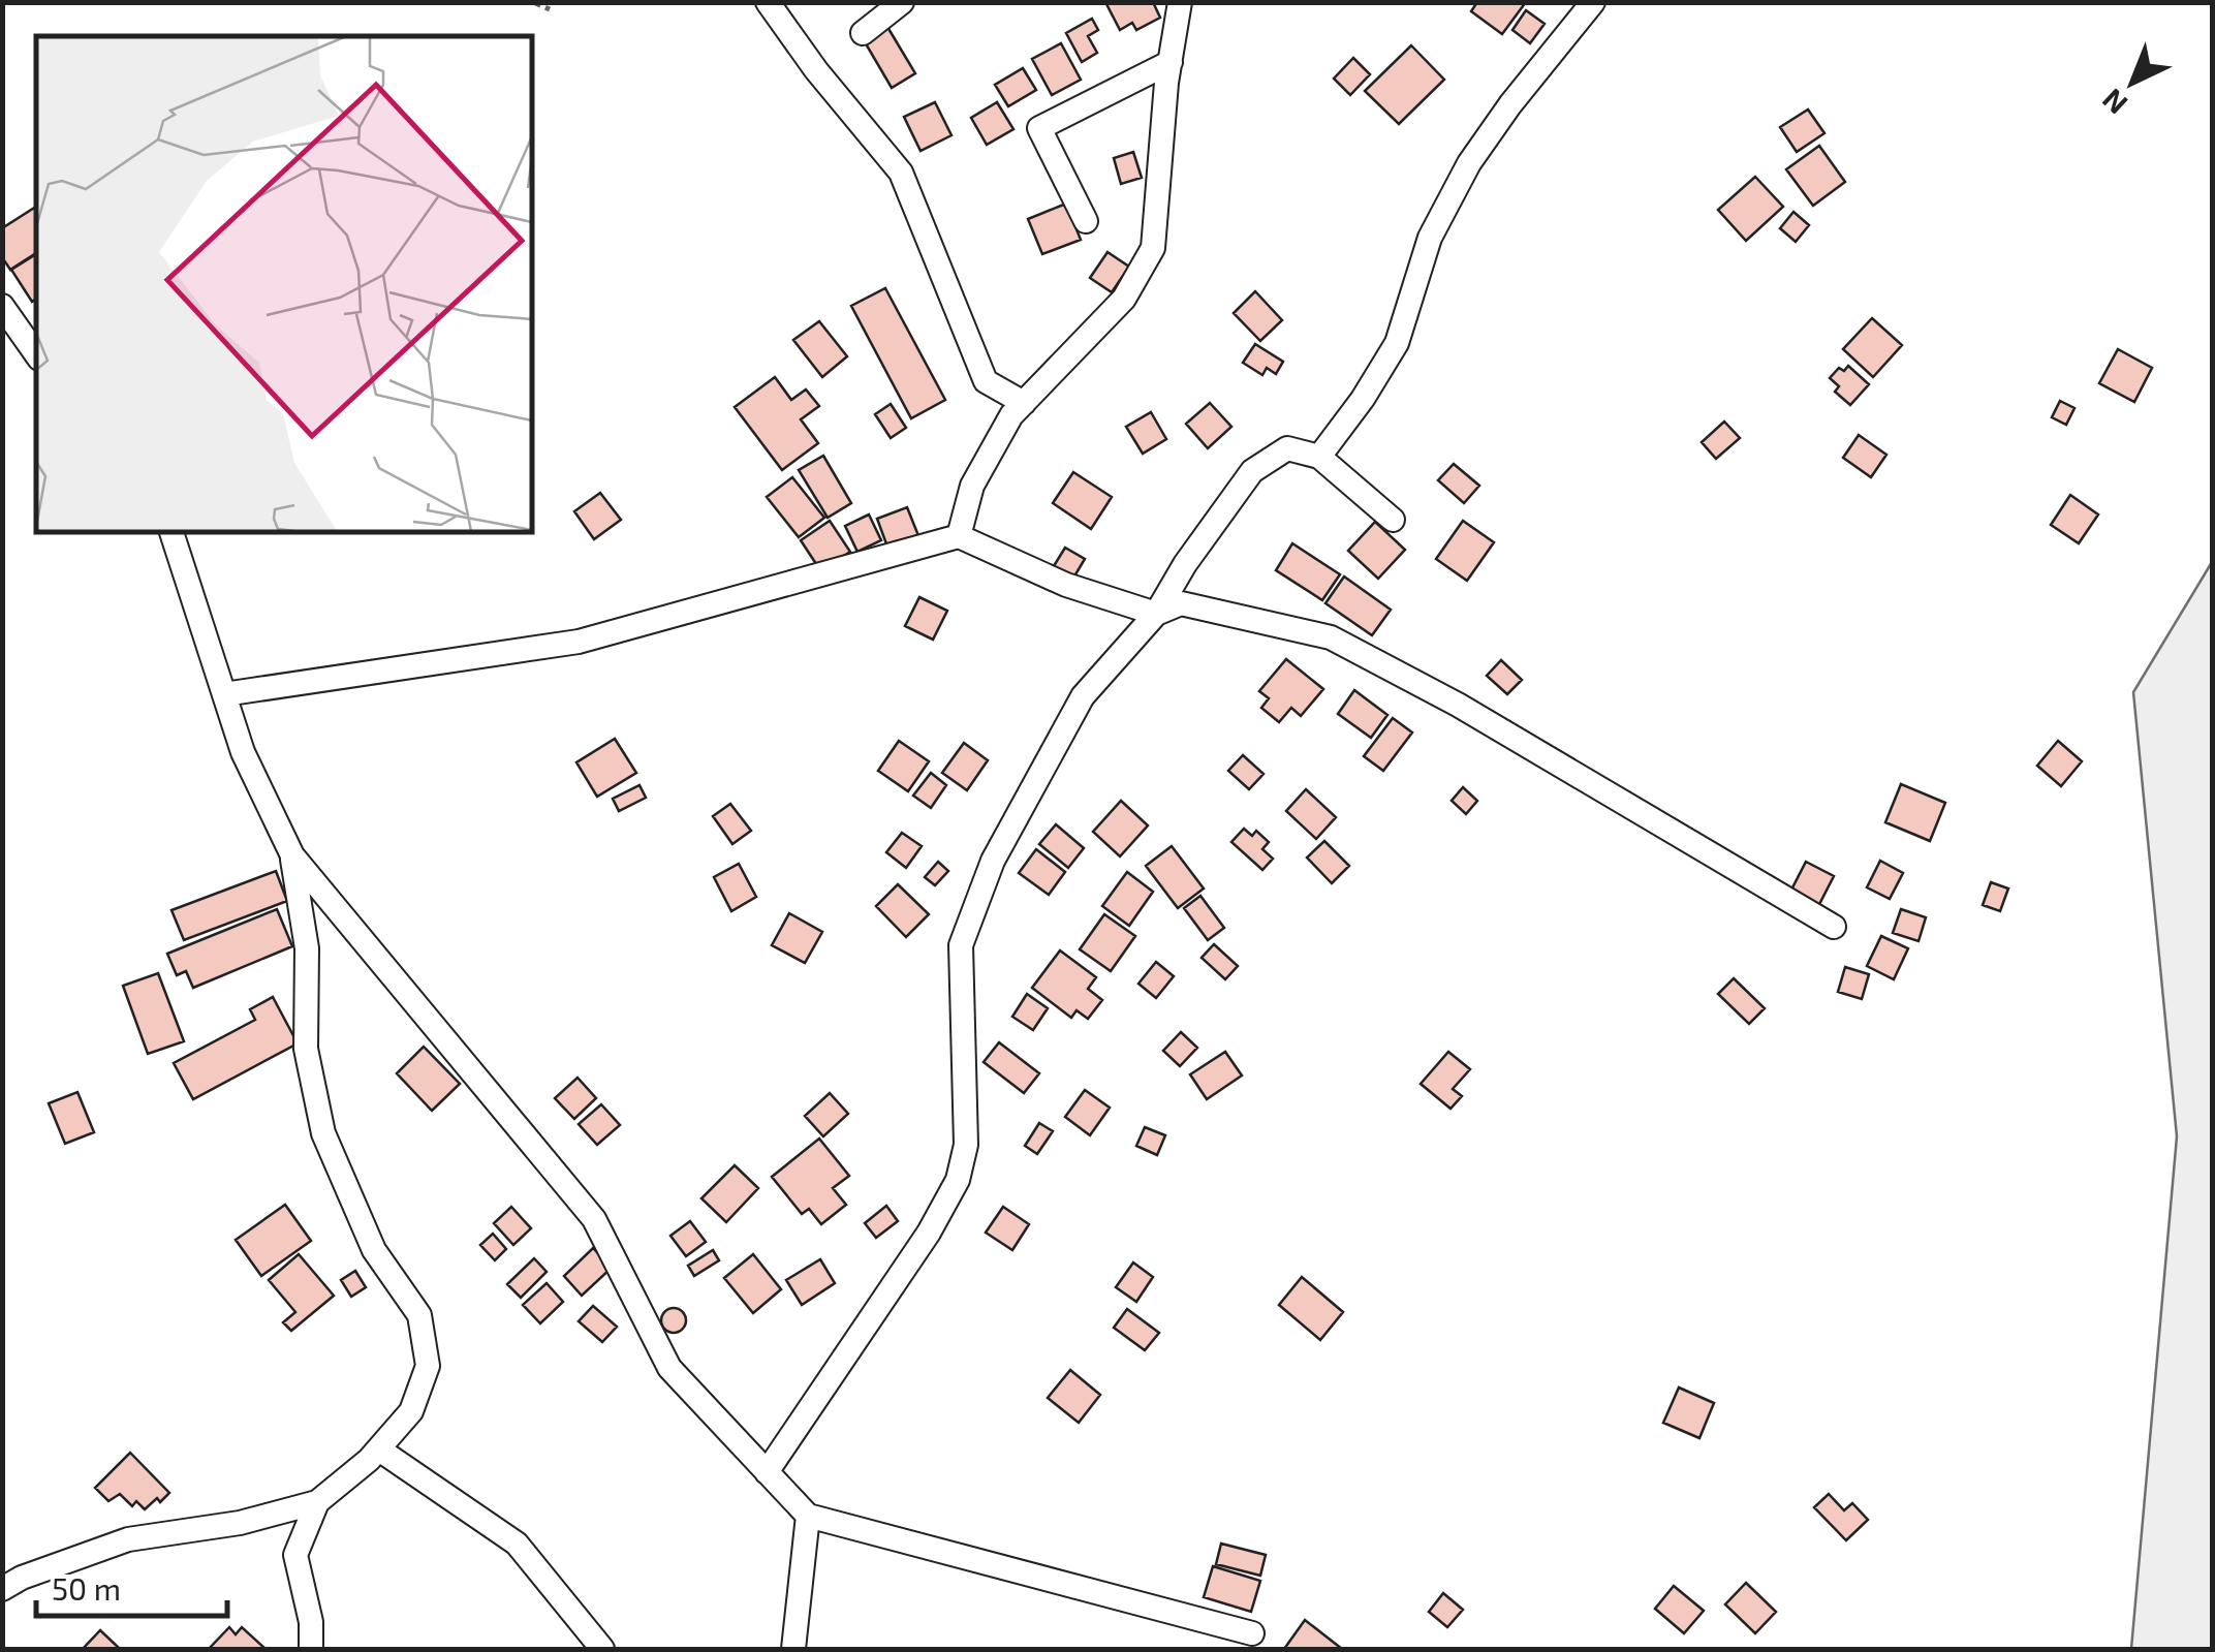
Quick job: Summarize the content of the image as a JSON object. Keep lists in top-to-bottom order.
{
  "scale_bar": "50 m",
  "north": "bottom left"
}
